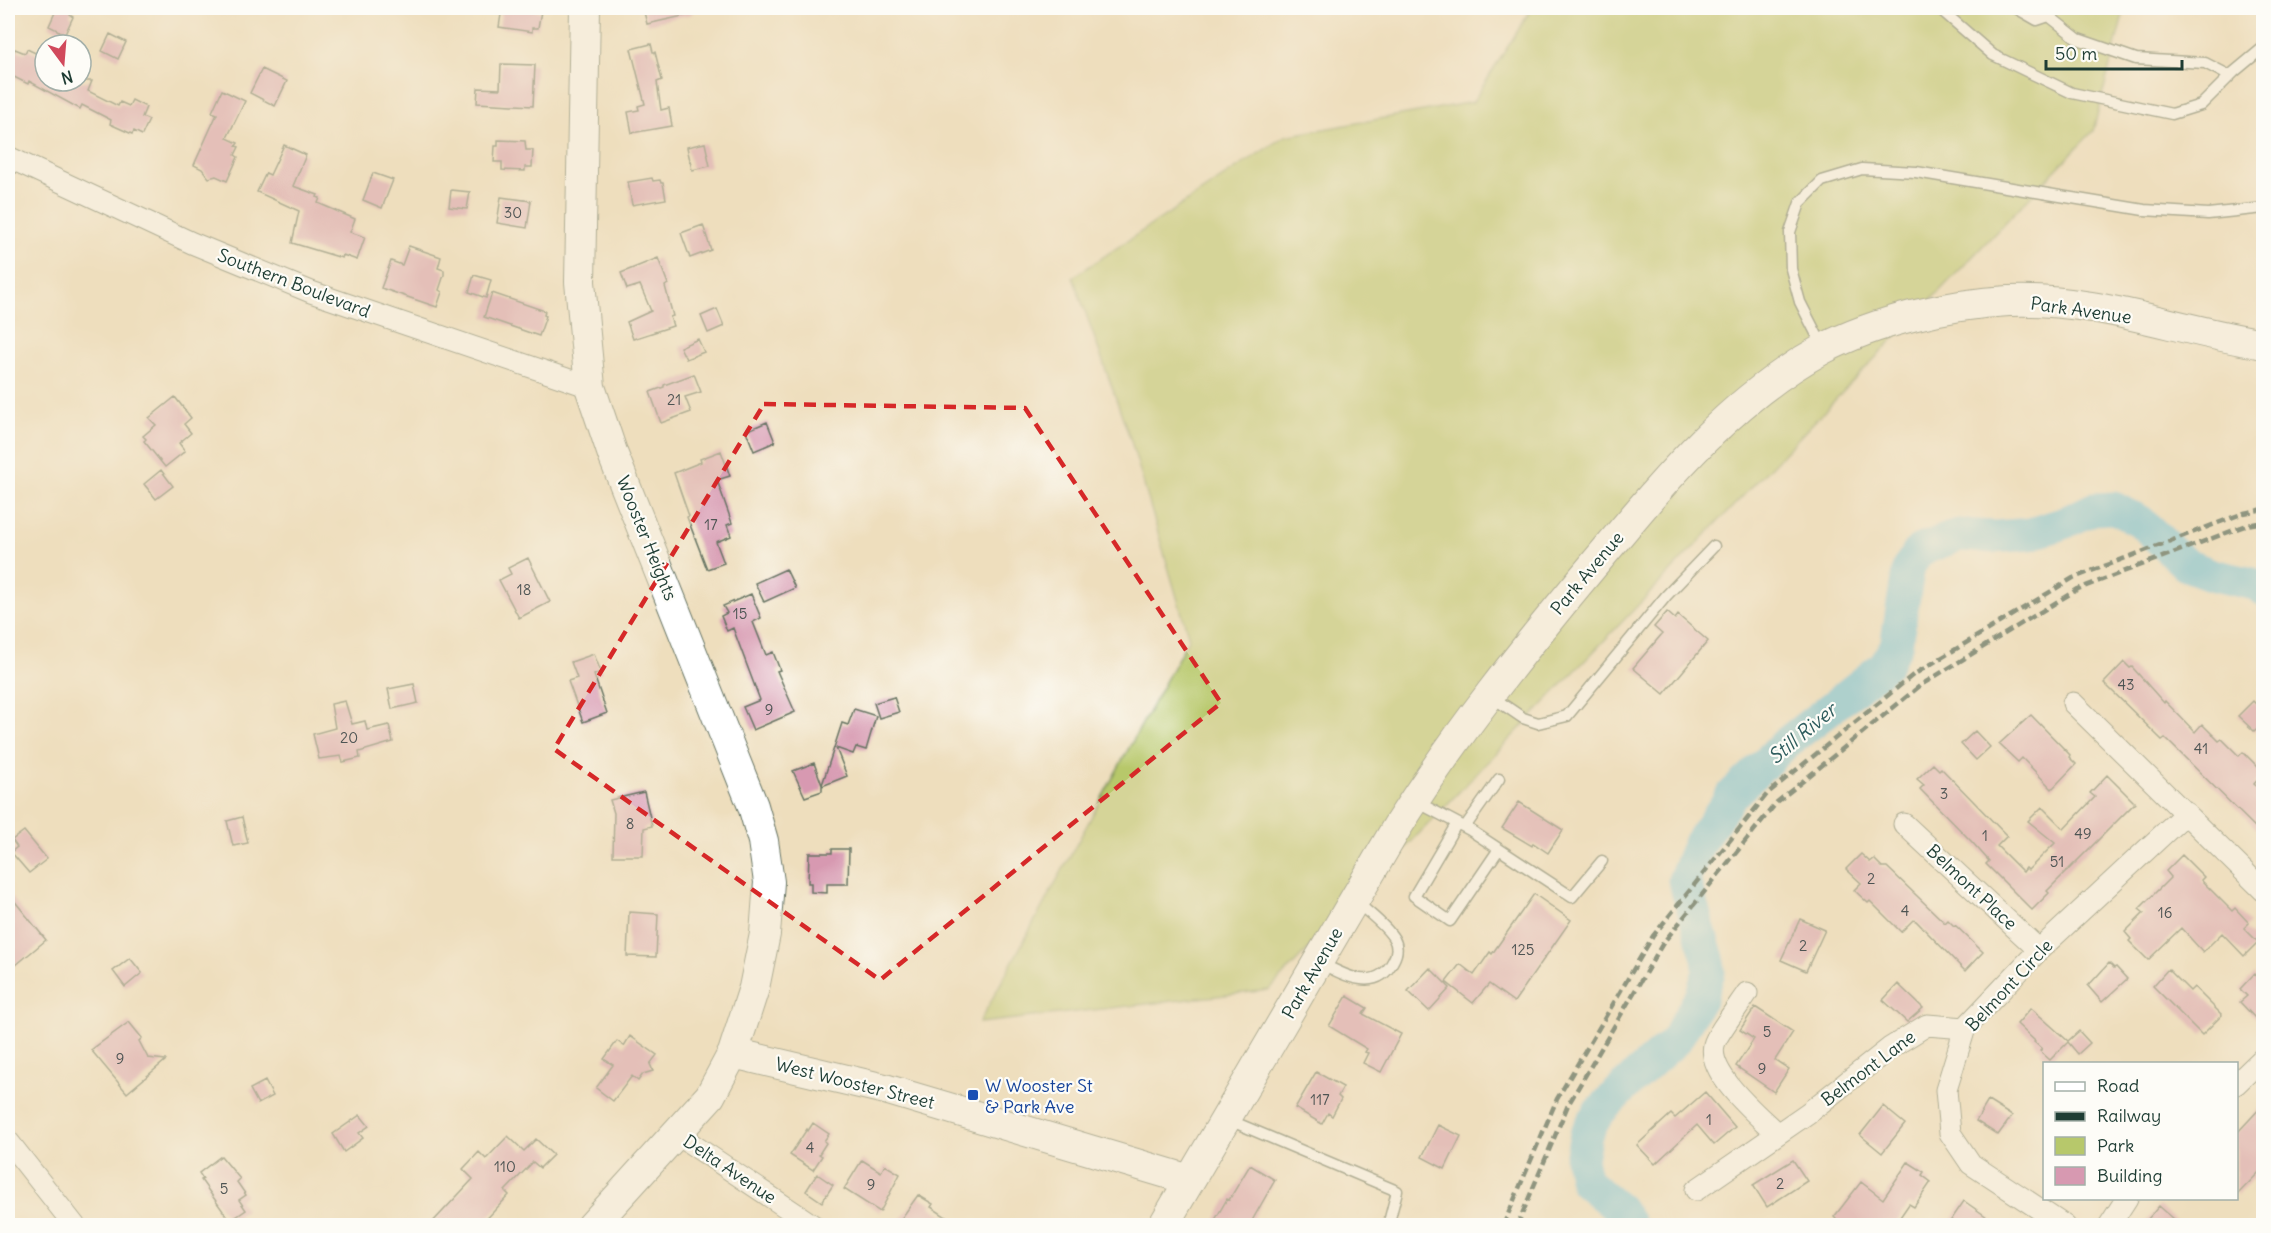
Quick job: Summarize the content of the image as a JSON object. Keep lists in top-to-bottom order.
{
  "streets": {
    "main road": ["Park Avenue", "Wooster Heights", "West Wooster Street"],
    "street": [
      "Southern Boulevard",
      "Belmont Place",
      "Belmont Circle",
      "Belmont Lane",
      "Delta Avenue"
    ]
  },
  "crossings": [
    ["Southern Boulevard", "Wooster Heights"],
    ["Park Avenue", "West Wooster Street"],
    ["Wooster Heights", "West Wooster Street"],
    ["Belmont Place", "Belmont Circle"],
    ["Belmont Circle", "Belmont Lane"]
  ],
  "water": ["Still River"],
  "places": {
    "transit": ["W Wooster St & Park Ave"]
  },
  "house_numbers": [
    "30",
    "21",
    "17",
    "18",
    "15",
    "43",
    "9",
    "20",
    "41",
    "3",
    "8",
    "49",
    "1",
    "51",
    "2",
    "4",
    "16",
    "2",
    "125",
    "5",
    "9",
    "9",
    "117",
    "1",
    "4",
    "110",
    "2",
    "9",
    "5"
  ],
  "legend": [
    "Road",
    "Railway",
    "Park",
    "Building"
  ],
  "scale_bar": "50 m",
  "north": "bottom"
}
